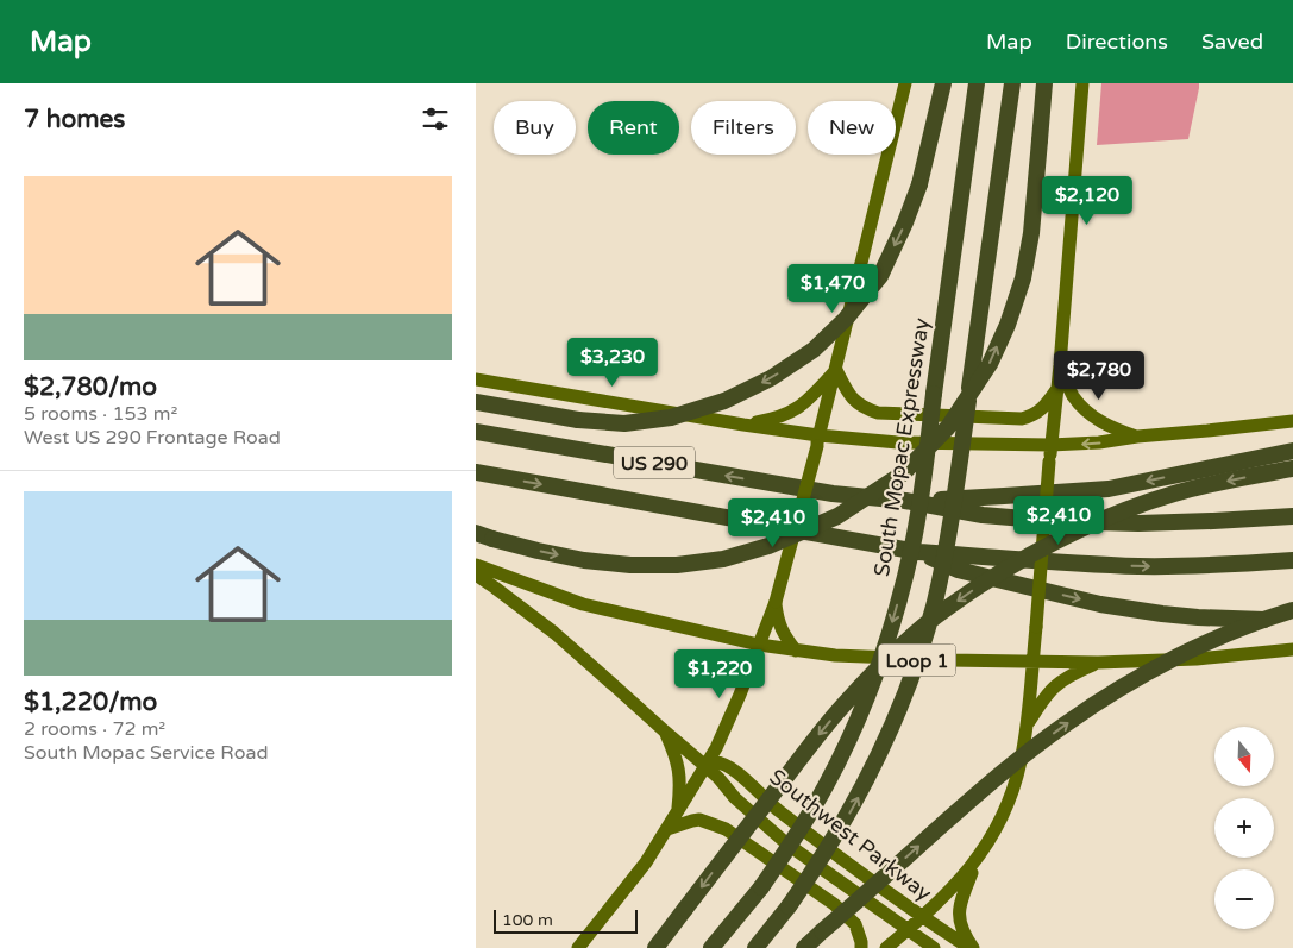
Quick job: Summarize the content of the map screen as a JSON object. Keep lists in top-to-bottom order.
{
  "streets": {
    "highway": ["South Mopac Expressway", "US 290", "Loop 1"],
    "main road": ["Southwest Parkway"]
  },
  "scale_bar": "100 m",
  "north": "bottom",
  "page": {
    "header": "Map",
    "nav": ["Map", "Directions", "Saved"],
    "heading": "7 homes",
    "chip": [
      "Buy",
      "Rent",
      "Filters",
      "New"
    ],
    "list": [
      {
        "name": "$2,780/mo",
        "note": "5 rooms · 153 m² · West US 290 Frontage Road"
      },
      {
        "name": "$1,220/mo",
        "note": "2 rooms · 72 m² · South Mopac Service Road"
      }
    ],
    "price": [
      "$2,120",
      "$1,470",
      "$3,230",
      "$2,780",
      "$2,410",
      "$2,410",
      "$1,220"
    ],
    "map_buttons": ["+", "−"],
    "scale": "100 m"
  }
}
